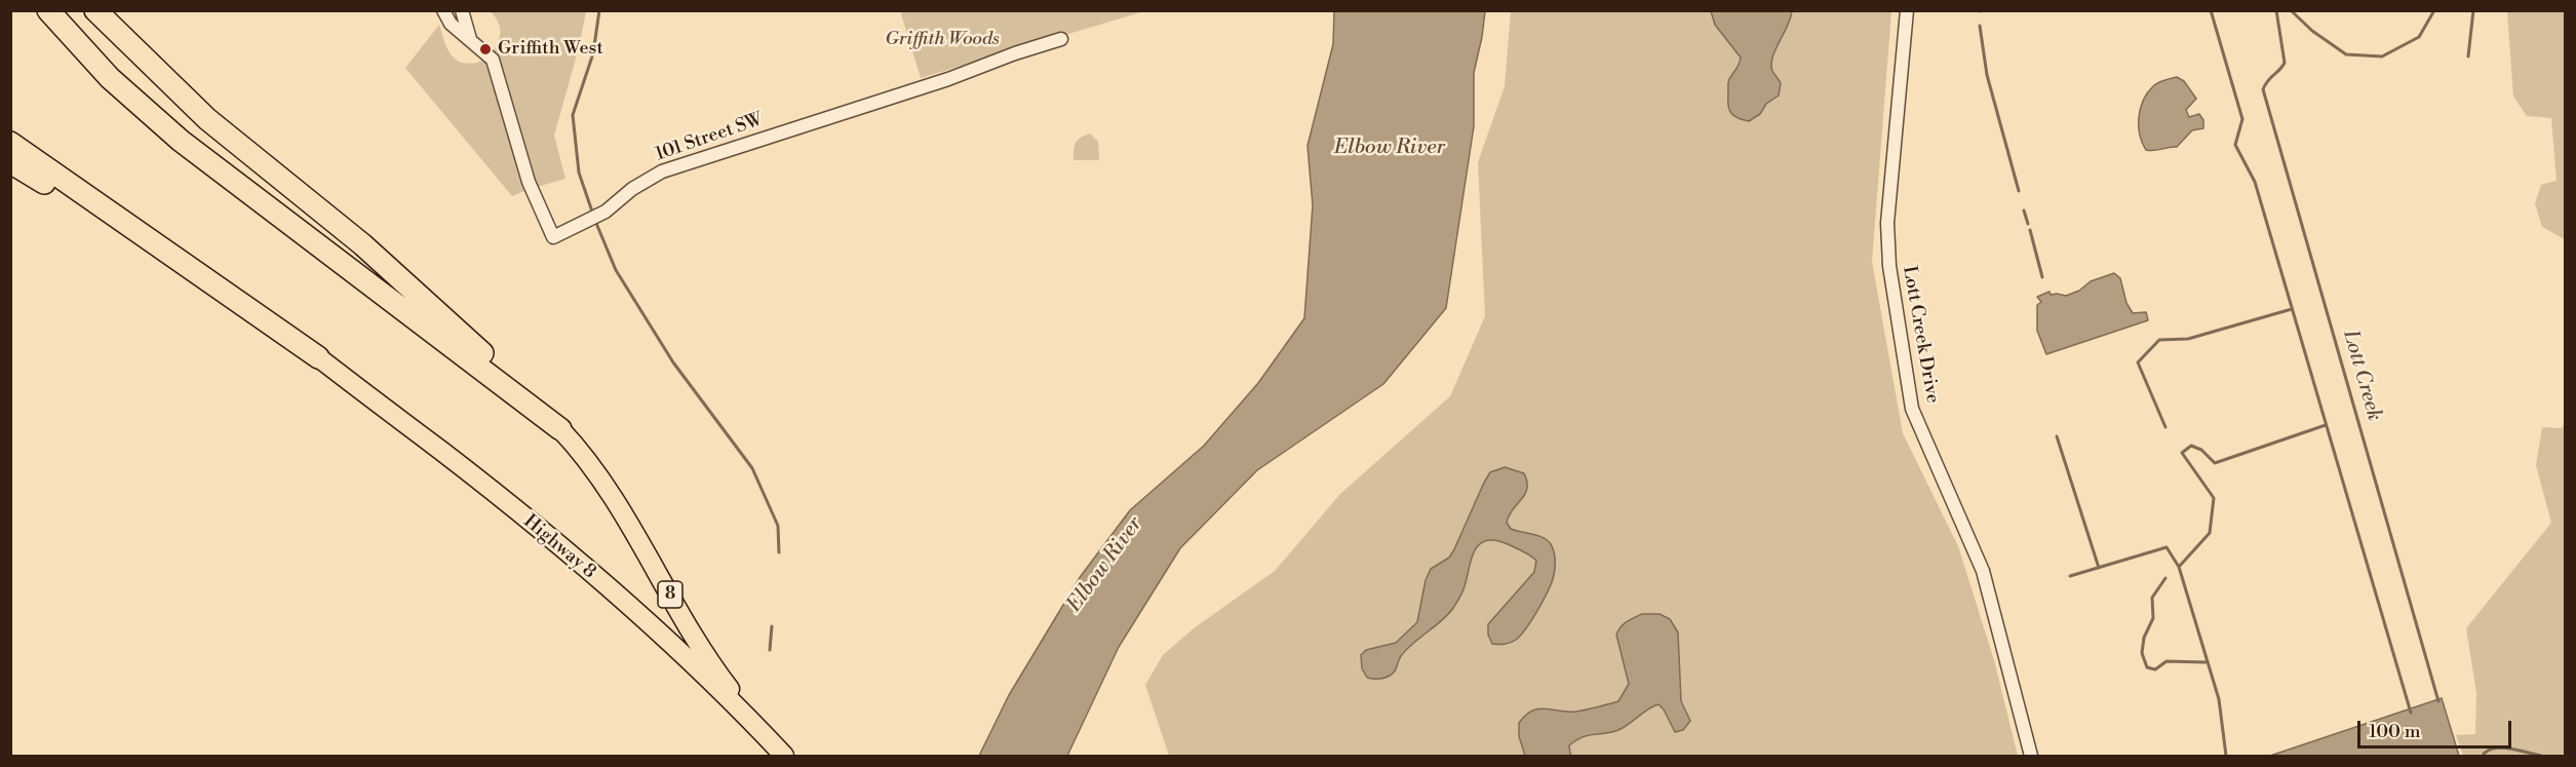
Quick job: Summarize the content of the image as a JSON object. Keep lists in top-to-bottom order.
{
  "streets": {
    "main road": ["Highway 8", "8"],
    "street": ["101 Street SW", "Lott Creek Drive"]
  },
  "water": ["Elbow River", "Lott Creek"],
  "parks": ["Griffith Woods"],
  "places": ["Griffith West"],
  "scale_bar": "100 m"
}
